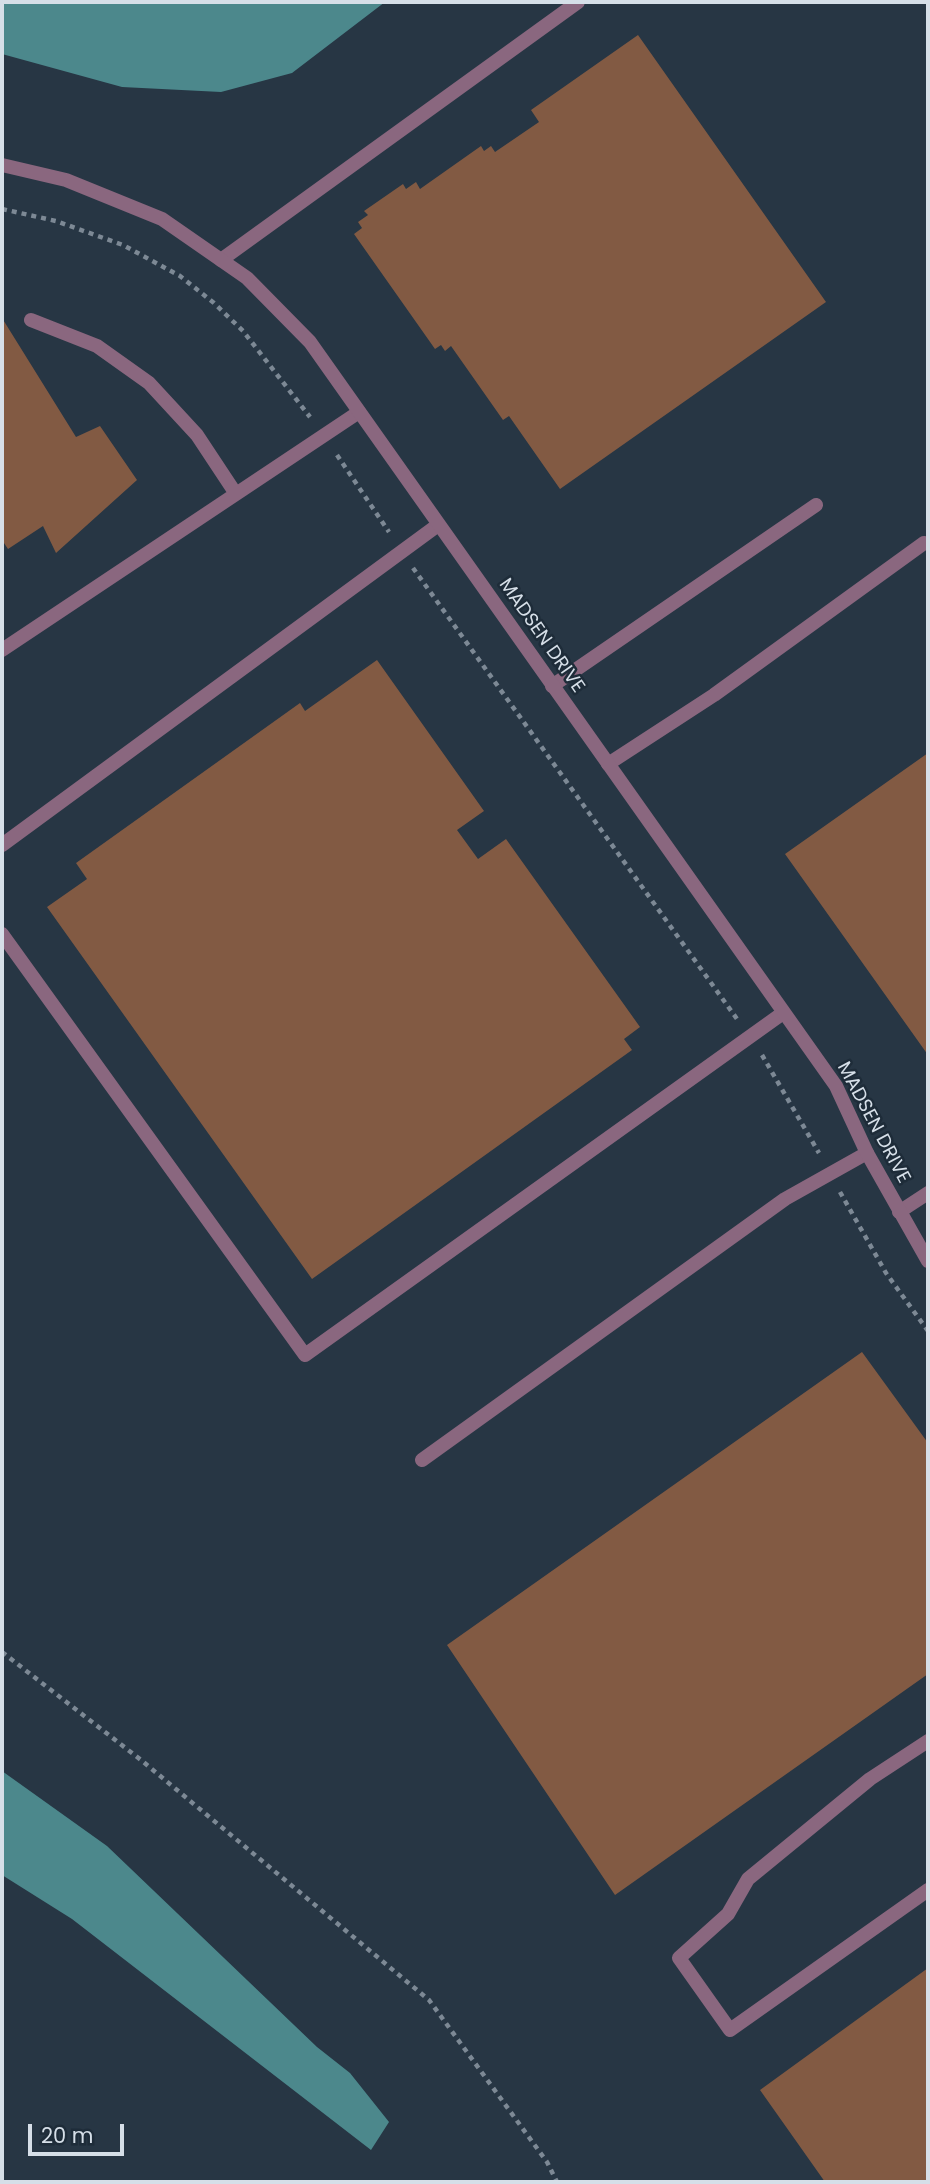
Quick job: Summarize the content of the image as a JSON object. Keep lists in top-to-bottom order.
{
  "streets": {
    "street": ["MADSEN DRIVE"]
  },
  "scale_bar": "20 m"
}
